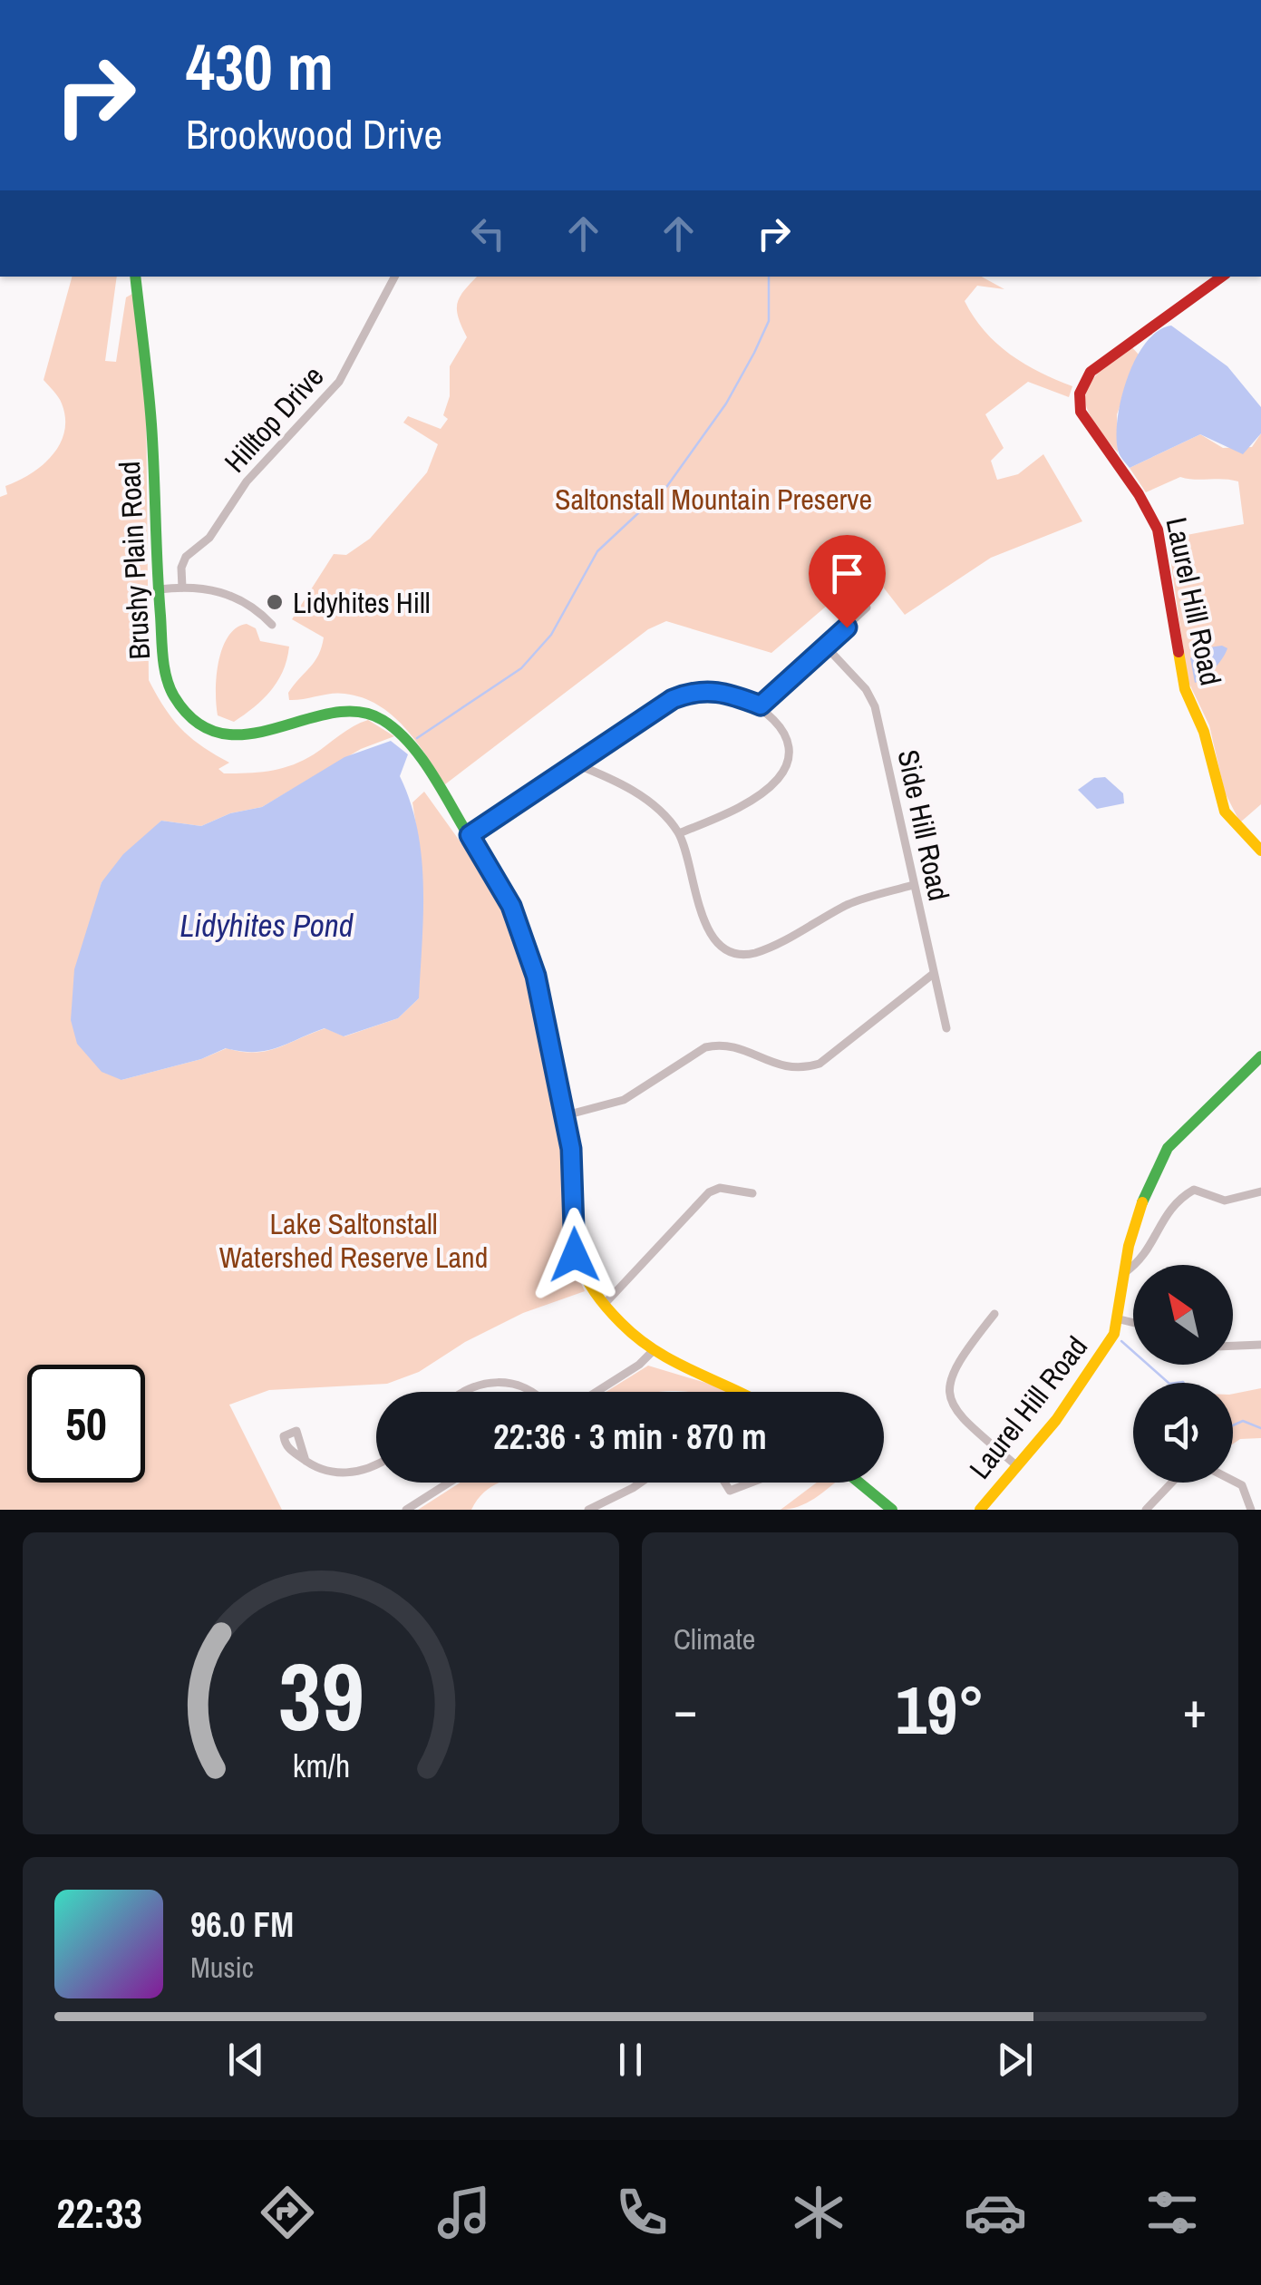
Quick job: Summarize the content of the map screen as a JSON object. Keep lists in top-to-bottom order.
{
  "streets": {
    "main road": ["Brushy Plain Road", "Laurel Hill Road"],
    "street": ["Hilltop Drive", "Side Hill Road"]
  },
  "water": ["Lidyhites Pond"],
  "parks": ["Saltonstall Mountain Preserve", "Lake Saltonstall Watershed Reserve Land"],
  "places": ["Lidyhites Hill"],
  "north": "top left",
  "page": {
    "turn": ["430 m", "Brookwood Drive"],
    "limit": "50",
    "trip": "22:36 · 3 min · 870 m",
    "tile": "Climate",
    "heat": ["−", "19°", "+"],
    "song": ["96.0 FM", "Music"],
    "tabs": "22:33",
    "gauge": ["39", "km/h"]
  }
}
